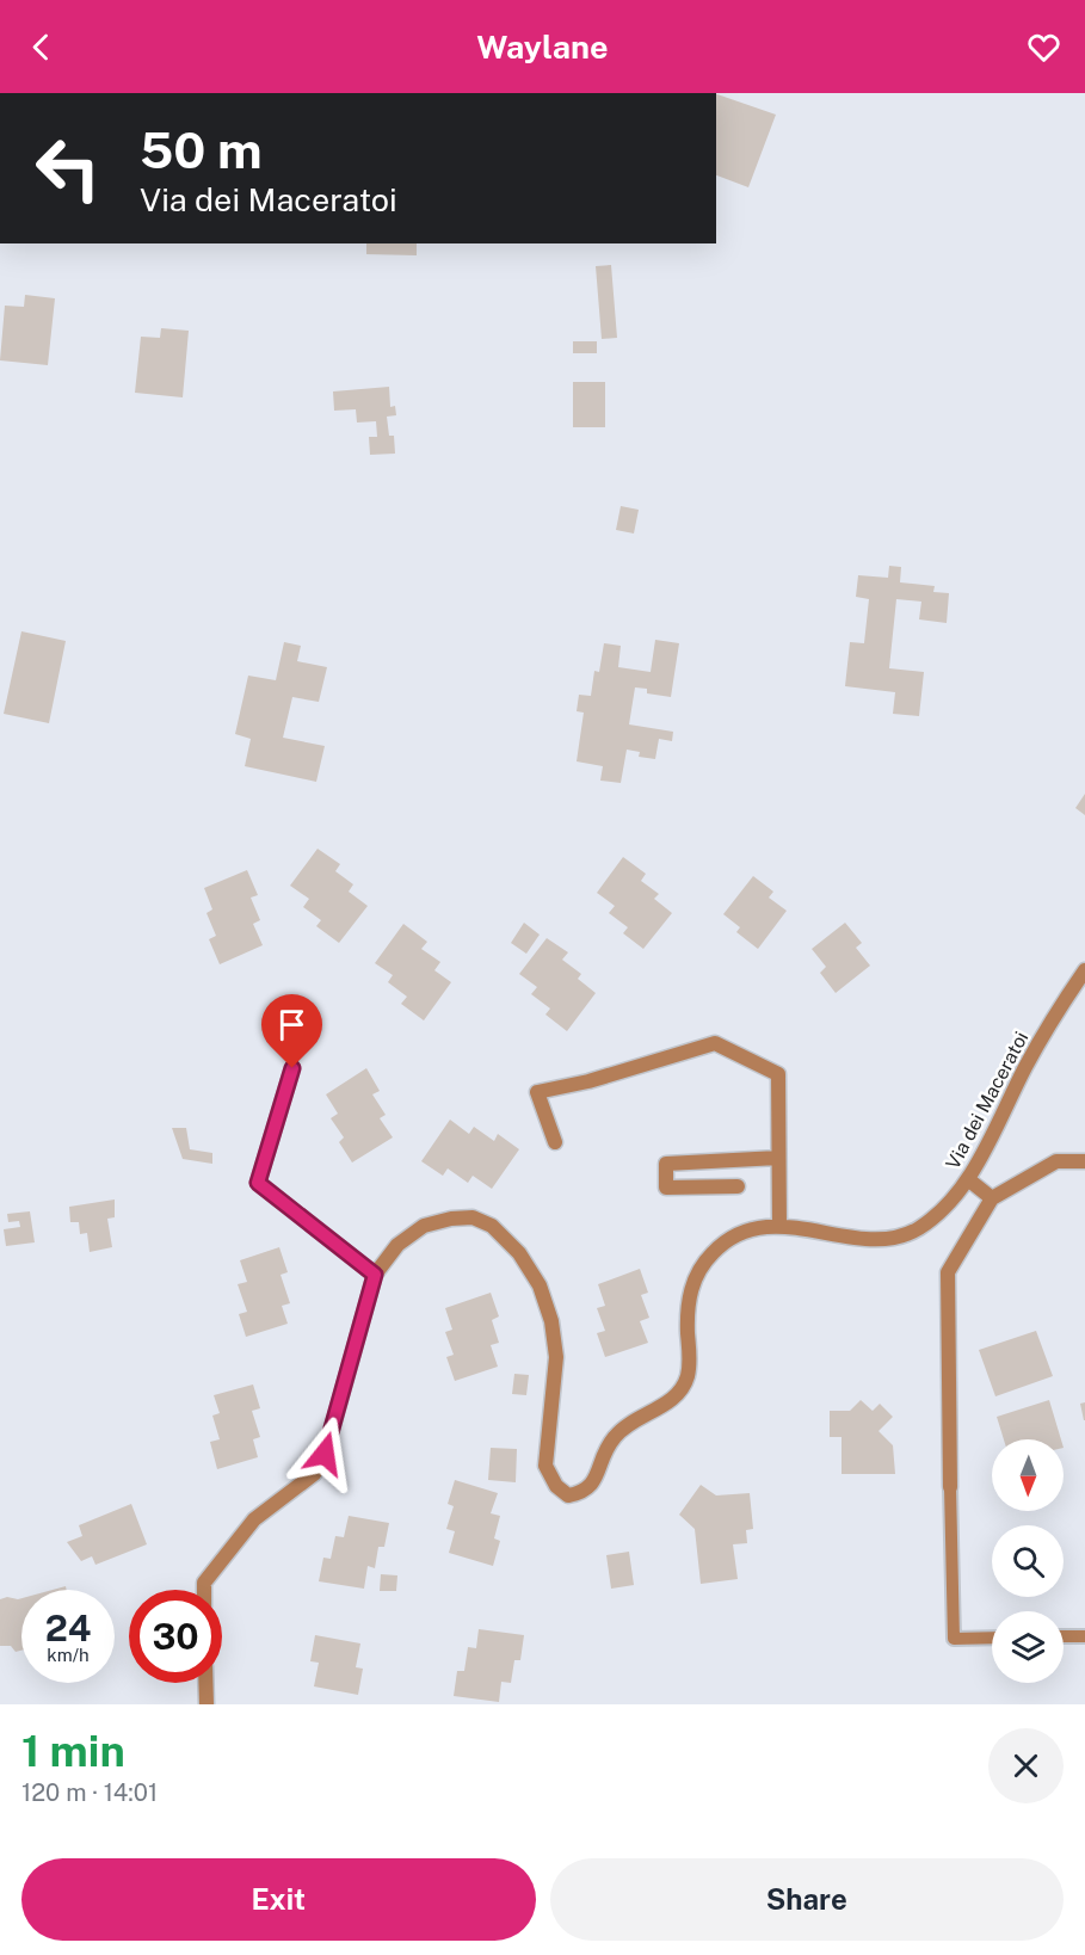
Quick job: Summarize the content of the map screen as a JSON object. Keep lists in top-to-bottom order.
{
  "streets": {
    "street": ["Via dei Maceratoi"]
  },
  "north": "bottom",
  "page": {
    "header": "Waylane",
    "turn": ["50 m", "Via dei Maceratoi"],
    "speed": "24 km/h",
    "limit": "30",
    "heading": ["1 min", "120 m · 14:01"],
    "buttons": ["Exit", "Share"]
  }
}
